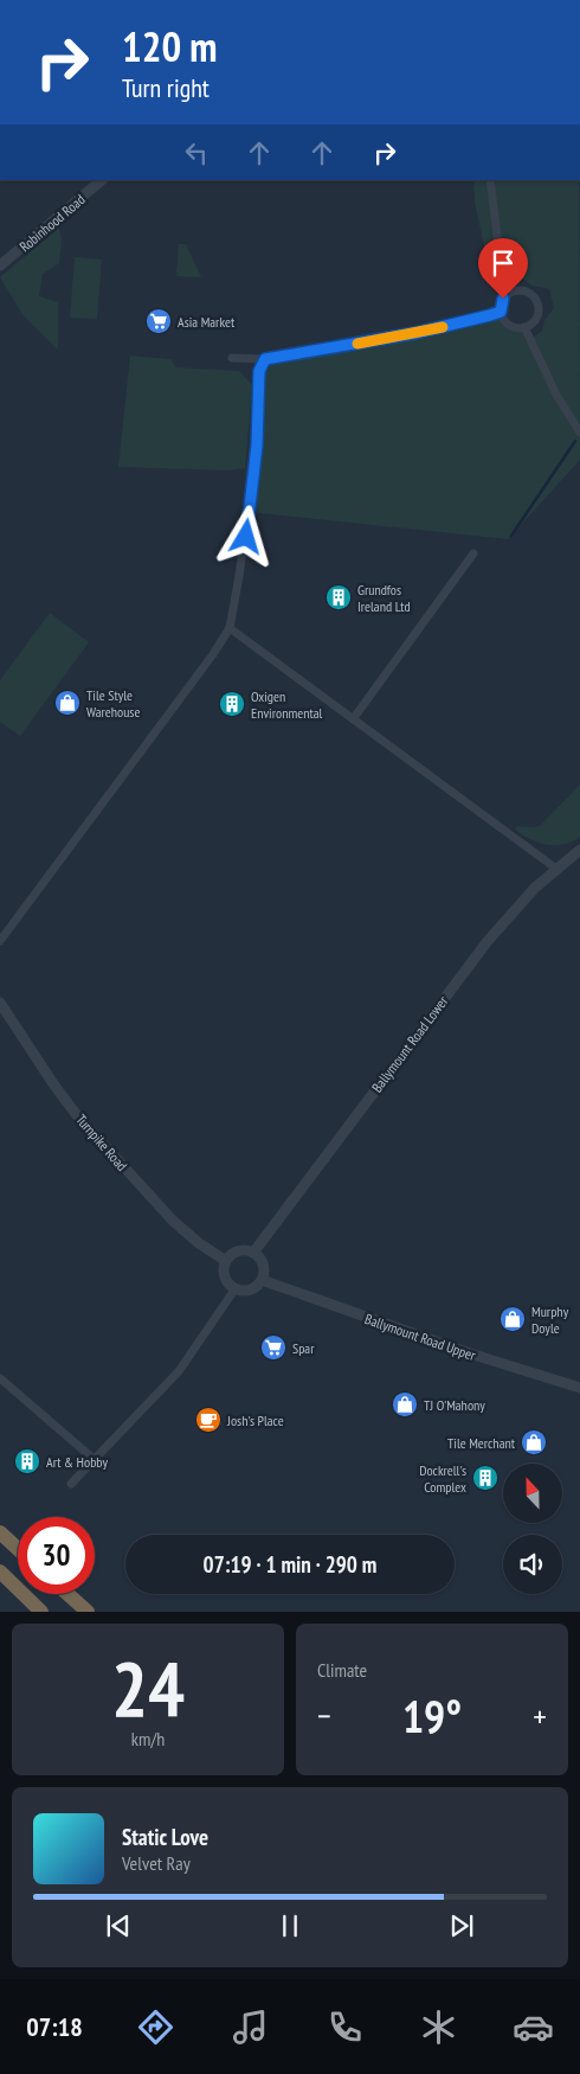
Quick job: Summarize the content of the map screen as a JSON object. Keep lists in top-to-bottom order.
{
  "streets": {
    "street": [
      "Robinhood Road",
      "Ballymount Road Lower",
      "Turnpike Road",
      "Ballymount Road Upper"
    ]
  },
  "crossings": [
    ["Ballymount Road Lower", "Turnpike Road"],
    ["Ballymount Road Lower", "Ballymount Road Upper"],
    ["Turnpike Road", "Ballymount Road Upper"]
  ],
  "places": {
    "supermarket": ["Asia Market", "Spar"],
    "building": [
      "Grundfos Ireland Ltd",
      "Oxigen Environmental",
      "Art & Hobby",
      "Dockrell's Complex"
    ],
    "shop": [
      "Tile Style Warehouse",
      "Murphy Doyle",
      "TJ O'Mahony",
      "Tile Merchant"
    ],
    "cafe": ["Josh's Place"]
  },
  "north": "top",
  "page": {
    "turn": ["120 m", "Turn right"],
    "limit": "30",
    "trip": "07:19 · 1 min · 290 m",
    "tile": [
      ["24", "km/h"],
      "Climate"
    ],
    "heat": ["−", "19°", "+"],
    "song": ["Static Love", "Velvet Ray"],
    "tabs": "07:18"
  }
}
